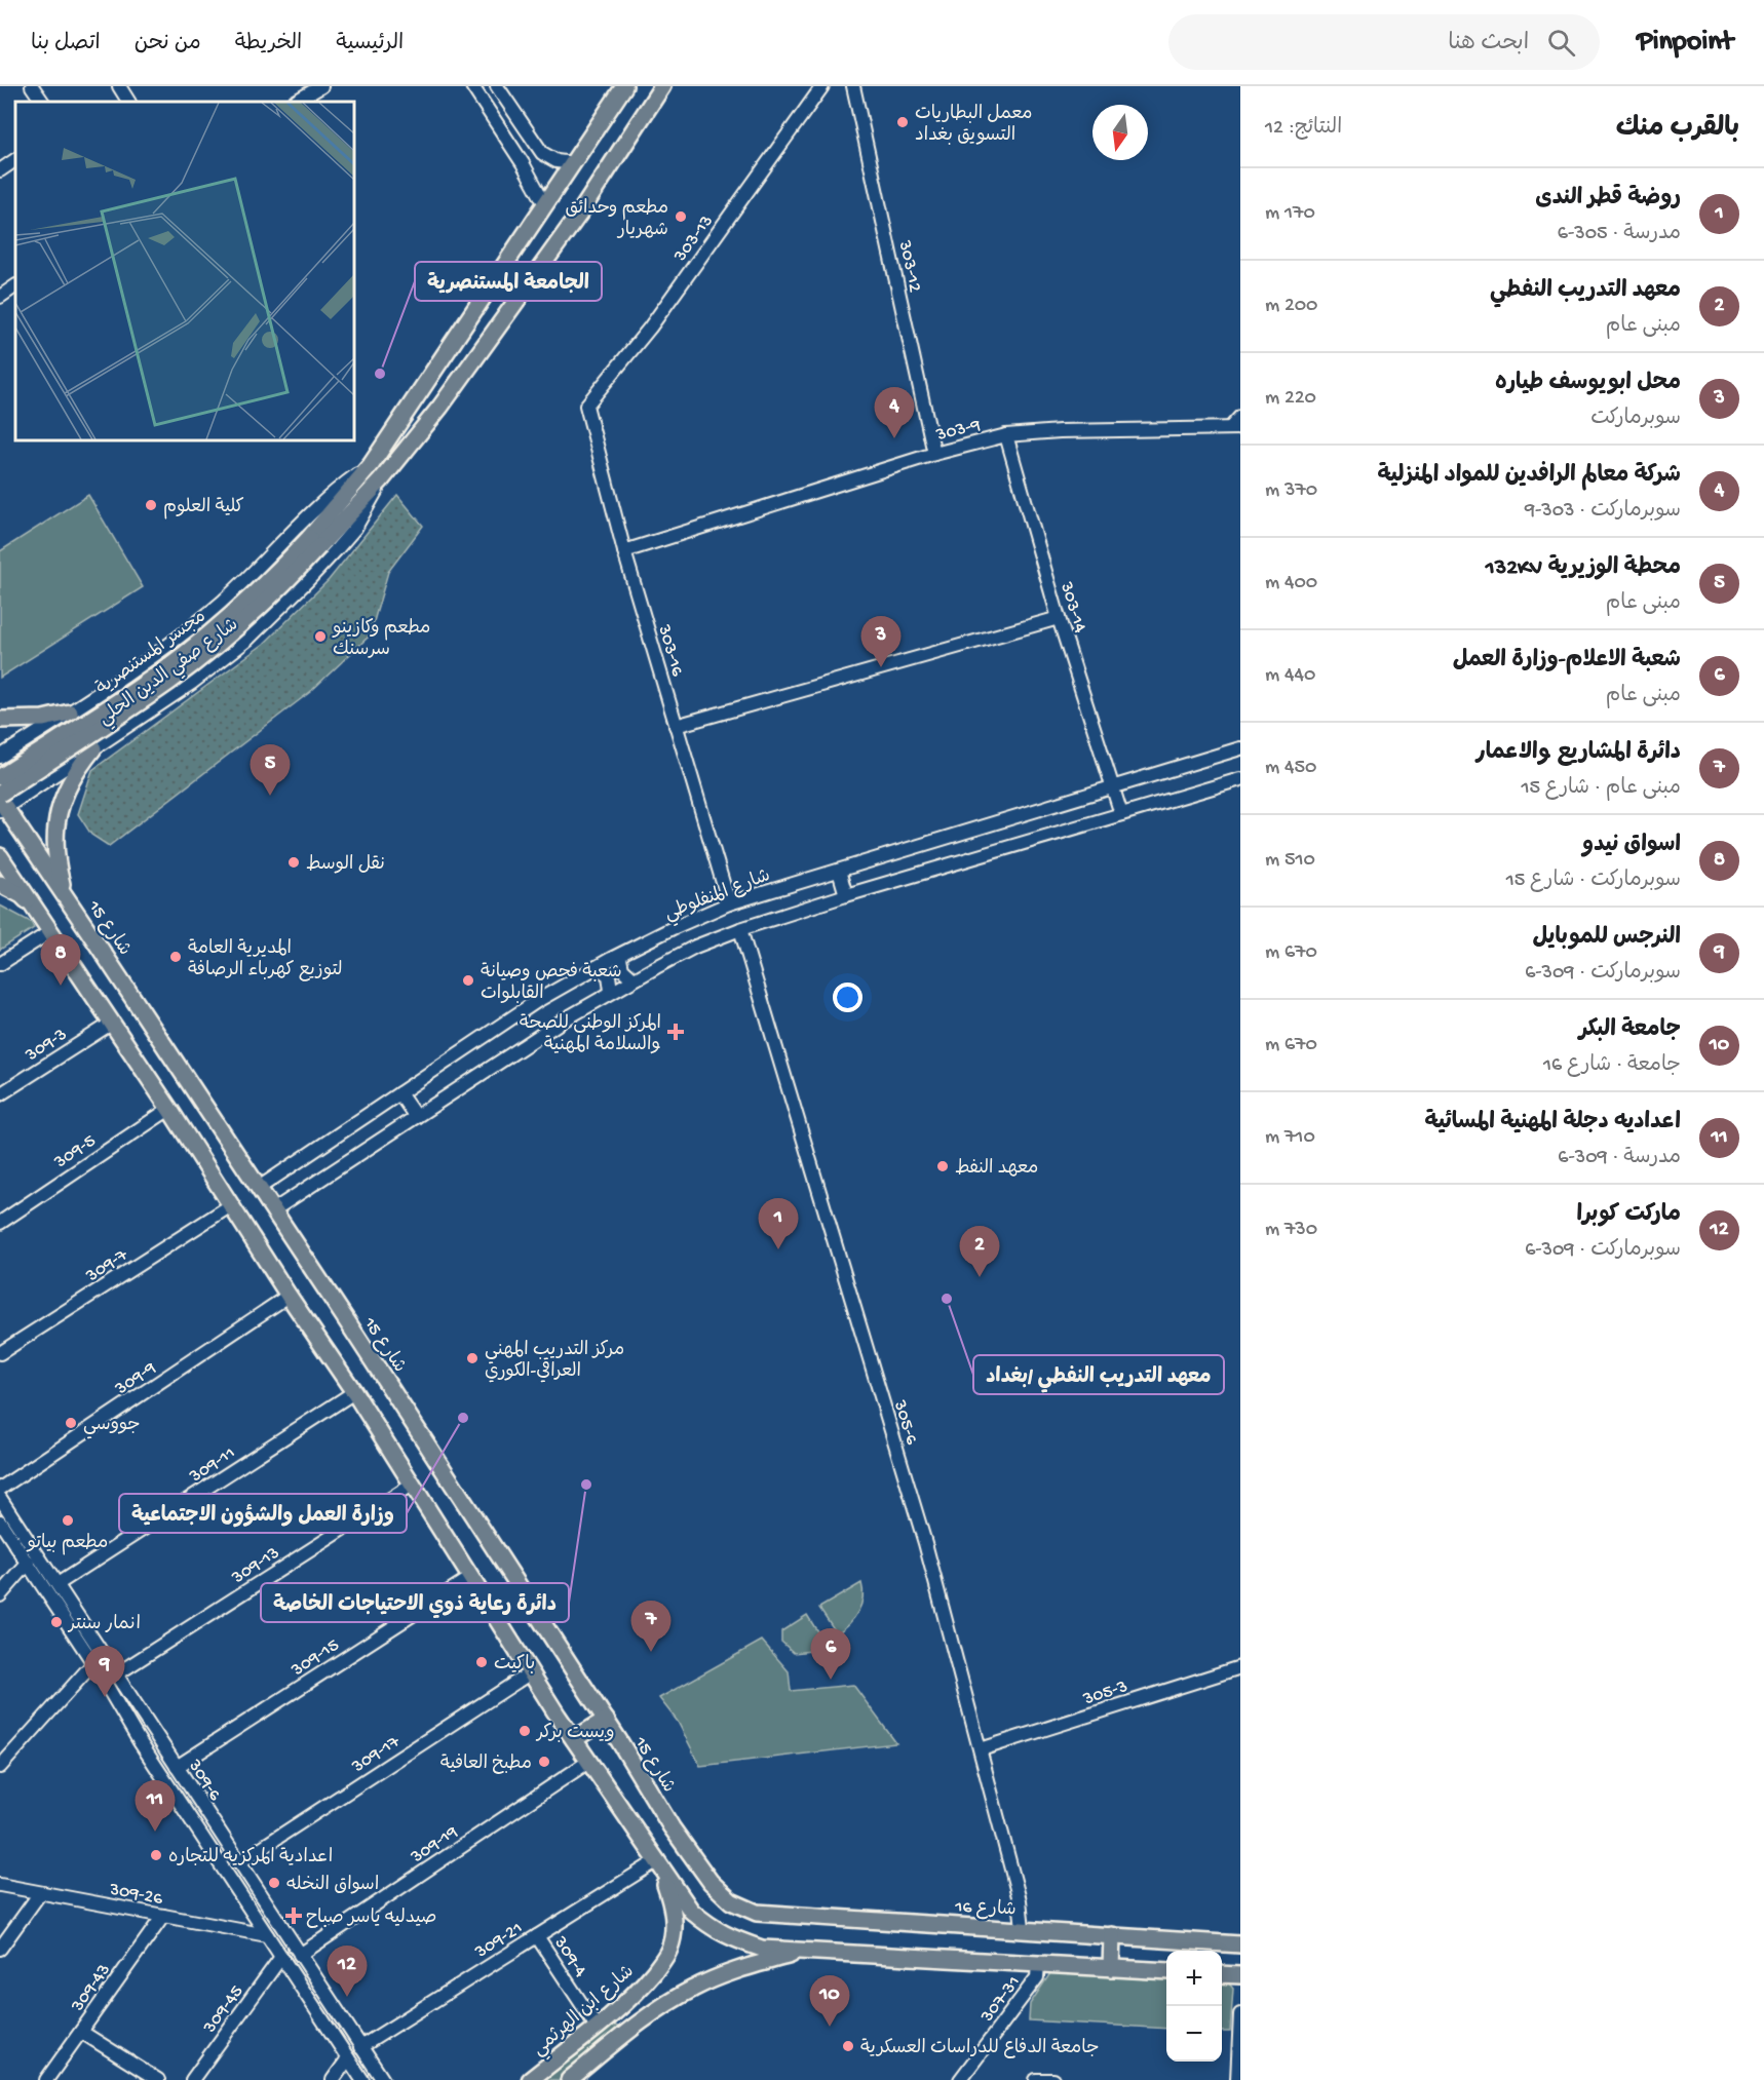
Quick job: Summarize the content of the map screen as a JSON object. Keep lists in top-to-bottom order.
{
  "streets": {
    "main road": [
      "مجسر المستنصرية",
      "شارع صفي الدين الحلي",
      "شارع 15",
      "شارع 16",
      "شارع ابن الهرثمي"
    ],
    "street": [
      "303-13",
      "303-12",
      "303-9",
      "303-14",
      "303-16",
      "شارع المنفلوطي",
      "309-3",
      "309-5",
      "309-7",
      "309-9",
      "305-6",
      "309-11",
      "309-13",
      "309-15",
      "305-3",
      "309-17",
      "309-6",
      "309-19",
      "309-26",
      "309-21",
      "309-4",
      "309-43",
      "307-31",
      "309-45"
    ]
  },
  "crossings": [
    ["303-13", "303-16"],
    ["303-12", "303-9"],
    ["303-9", "303-14"],
    ["303-9", "303-16"],
    ["303-14", "شارع المنفلوطي"],
    ["303-16", "شارع المنفلوطي"],
    ["مجسر المستنصرية", "شارع صفي الدين الحلي"],
    ["مجسر المستنصرية", "شارع 15"],
    ["شارع صفي الدين الحلي", "شارع 15"],
    ["شارع المنفلوطي", "شارع 15"],
    ["شارع 15", "شارع 16"],
    ["305-6", "305-3"],
    ["305-6", "شارع 16"],
    ["309-11", "309-6"],
    ["309-13", "309-6"],
    ["309-15", "309-6"],
    ["309-17", "309-6"],
    ["309-6", "309-19"],
    ["309-6", "309-26"],
    ["309-6", "309-21"],
    ["309-6", "309-45"],
    ["309-26", "309-43"],
    ["309-21", "309-4"],
    ["309-21", "شارع ابن الهرثمي"],
    ["309-4", "شارع ابن الهرثمي"]
  ],
  "places": {
    "other": [
      "معمل البطاريات التسويق بغداد",
      "مطعم وحدائق شهريار",
      "الجامعة المستنصرية",
      "كلية العلوم",
      "مطعم وكازينو سرسنك",
      "نقل الوسط",
      "المديرية العامة لتوزيع كهرباء الرصافة",
      "شعبة فحص وصيانة القابلوات",
      "معهد النفط",
      "معهد التدريب النفطي /بغداد",
      "مركز التدريب المهني العراقي-الكوري",
      "وزارة العمل والشؤون الاجتماعية",
      "جووسي",
      "دائرة رعاية ذوي الاحتياجات الخاصة",
      "مطعم بياتو",
      "انمار سنتر",
      "باكيت",
      "ويست بركر",
      "مطبخ العافية",
      "اعدادية المركزيه للتجاره",
      "اسواق النخله",
      "جامعة الدفاع للدراسات العسكرية"
    ],
    "health": ["المركز الوطني للصحة والسلامة المهنية", "صيدليه ياسر صباح"]
  },
  "north": "bottom",
  "page": {
    "header": "Pinpoint",
    "search": "ابحث هنا",
    "nav": [
      "الرئيسية",
      "الخريطة",
      "من نحن",
      "اتصل بنا"
    ],
    "heading": ["بالقرب منك", "النتائج: 12"],
    "list": [
      {
        "mark": "1",
        "name": "روضة قطر الندى",
        "note": "مدرسة · 305-6",
        "value": "170 m"
      },
      {
        "mark": "2",
        "name": "معهد التدريب النفطي",
        "note": "مبنى عام",
        "value": "200 m"
      },
      {
        "mark": "3",
        "name": "محل ابويوسف طياره",
        "note": "سوبرماركت",
        "value": "220 m"
      },
      {
        "mark": "4",
        "name": "شركة معالم الرافدين للمواد المنزلية",
        "note": "سوبرماركت · 303-9",
        "value": "370 m"
      },
      {
        "mark": "5",
        "name": "محطة الوزيرية 132KV",
        "note": "مبنى عام",
        "value": "400 m"
      },
      {
        "mark": "6",
        "name": "شعبة الاعلام-وزارة العمل",
        "note": "مبنى عام",
        "value": "440 m"
      },
      {
        "mark": "7",
        "name": "دائرة المشاريع والاعمار",
        "note": "مبنى عام · شارع 15",
        "value": "450 m"
      },
      {
        "mark": "8",
        "name": "اسواق نيدو",
        "note": "سوبرماركت · شارع 15",
        "value": "510 m"
      },
      {
        "mark": "9",
        "name": "النرجس للموبايل",
        "note": "سوبرماركت · 309-6",
        "value": "670 m"
      },
      {
        "mark": "10",
        "name": "جامعة البكر",
        "note": "جامعة · شارع 16",
        "value": "670 m"
      },
      {
        "mark": "11",
        "name": "اعداديه دجلة المهنية المسائية",
        "note": "مدرسة · 309-6",
        "value": "710 m"
      },
      {
        "mark": "12",
        "name": "ماركت كوبرا",
        "note": "سوبرماركت · 309-6",
        "value": "730 m"
      }
    ],
    "pins": [
      "4",
      "3",
      "5",
      "8",
      "1",
      "2",
      "7",
      "6",
      "9",
      "11",
      "12",
      "10"
    ],
    "map_buttons": ["+", "−"]
  }
}
